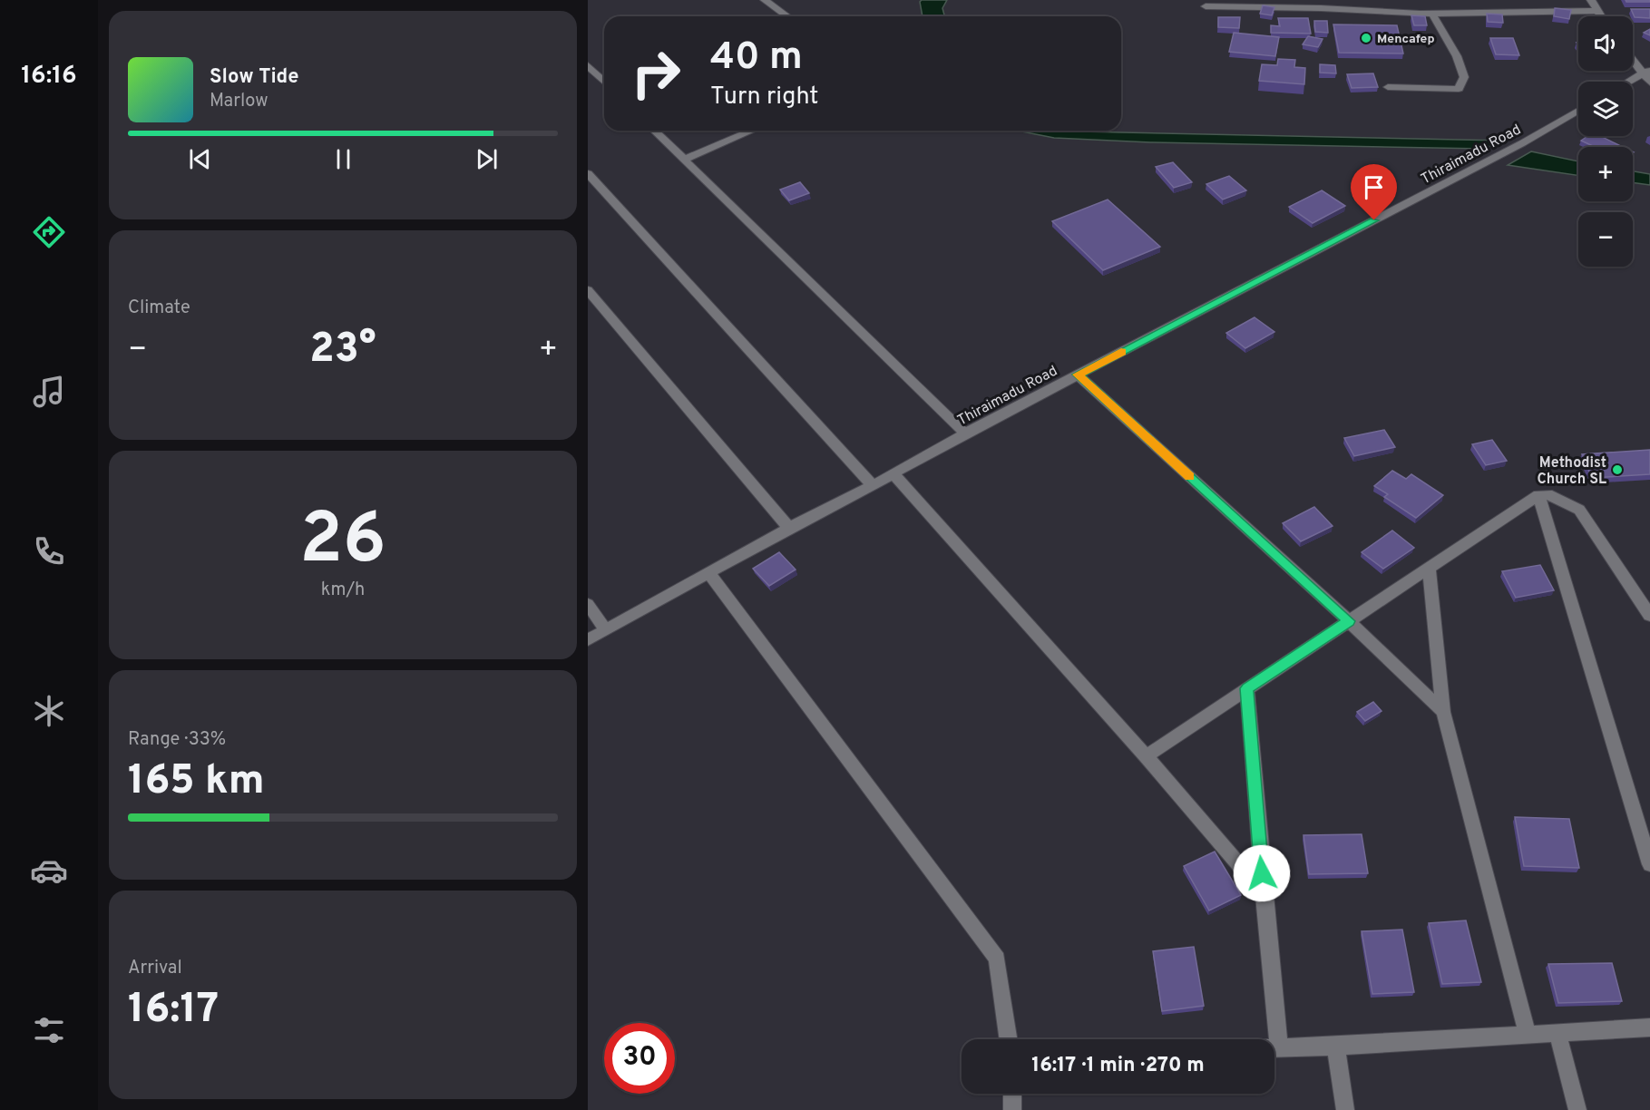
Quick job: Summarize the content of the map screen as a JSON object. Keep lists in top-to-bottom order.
{
  "streets": {
    "street": ["Thiraimadu Road"]
  },
  "places": ["Mencafep", "Methodist Church SL"],
  "page": {
    "tabs": "16:16",
    "map_buttons": ["+", "−"],
    "turn": ["40 m", "Turn right"],
    "song": ["Slow Tide", "Marlow"],
    "tile": [
      "Climate",
      ["26", "km/h"],
      ["Range · 33%", "165 km"],
      ["Arrival", "16:17"]
    ],
    "heat": ["−", "23°", "+"],
    "limit": "30",
    "trip": "16:17 · 1 min · 270 m"
  }
}
